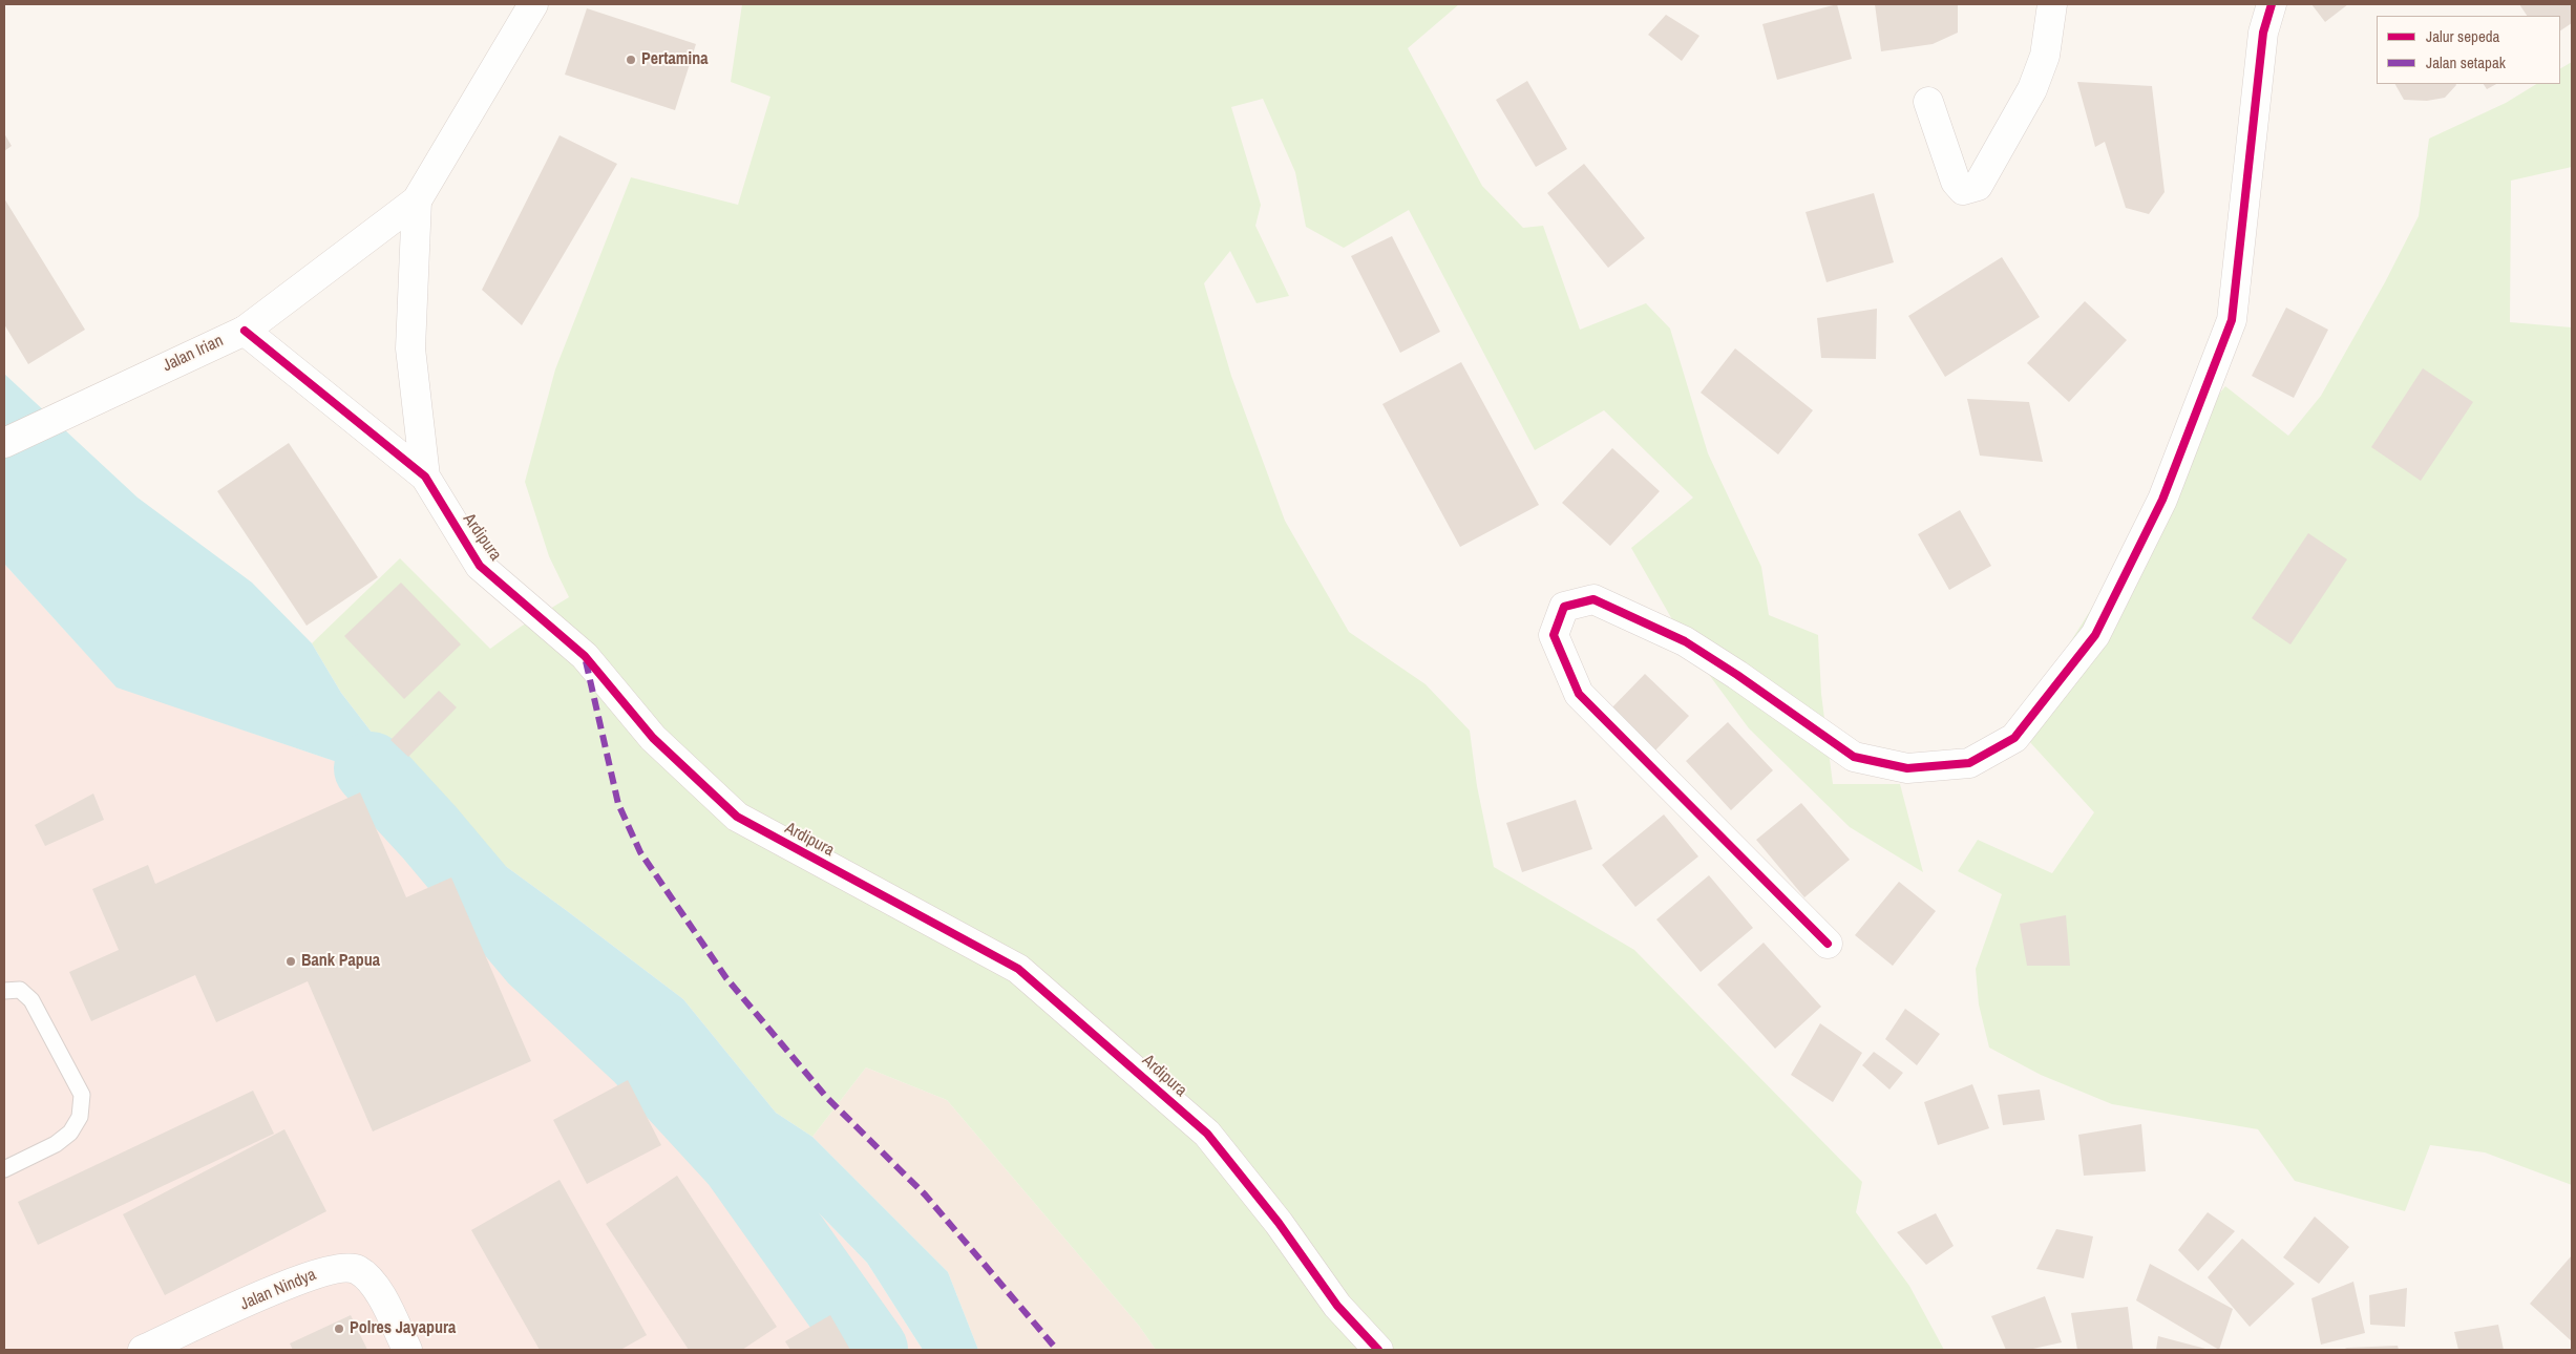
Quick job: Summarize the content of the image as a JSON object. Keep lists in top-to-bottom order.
{
  "streets": {
    "street": ["Jalan Irian", "Ardipura", "Jalan Nindya"]
  },
  "crossings": [
    ["Jalan Irian", "Ardipura"]
  ],
  "places": ["Pertamina", "Bank Papua", "Polres Jayapura"],
  "legend": ["Jalur sepeda", "Jalan setapak"]
}
